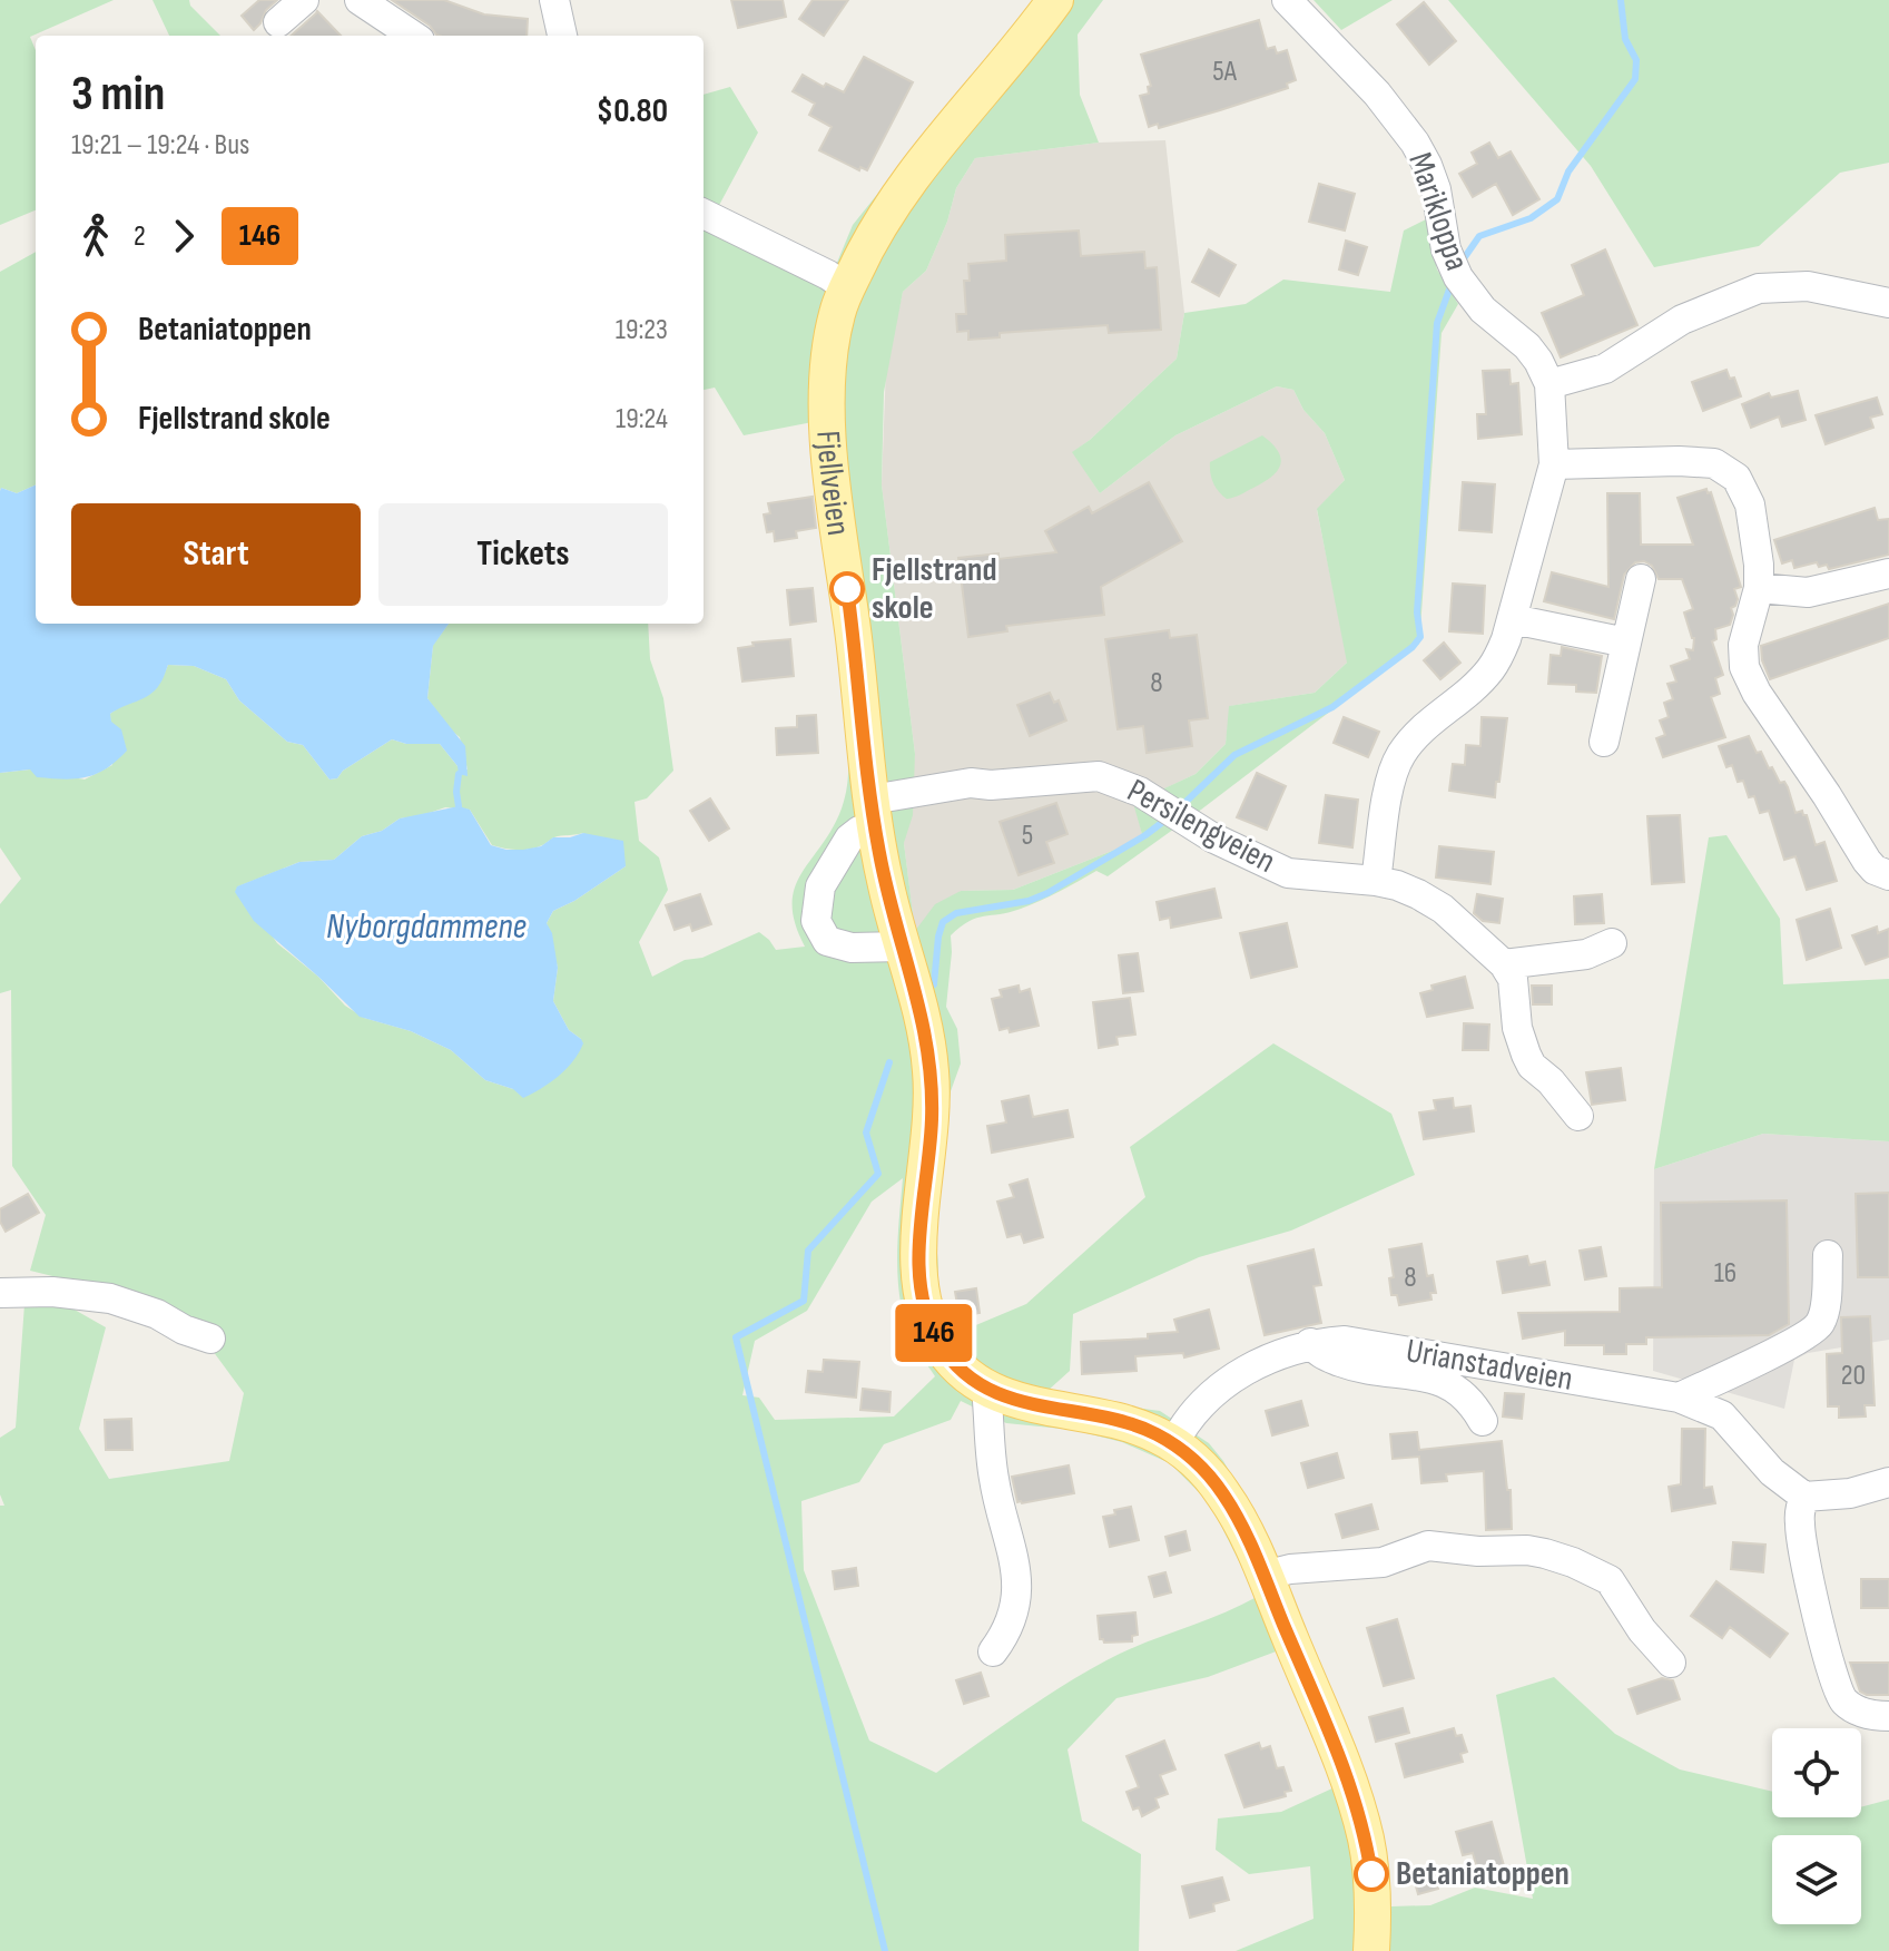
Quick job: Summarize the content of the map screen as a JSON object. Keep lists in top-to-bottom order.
{
  "streets": {
    "main road": ["Fjellveien"],
    "street": ["Marikloppa", "Persilengveien", "Urianstadveien"]
  },
  "crossings": [
    ["Marikloppa", "Persilengveien"],
    ["Fjellveien", "Persilengveien"],
    ["Fjellveien", "Urianstadveien"]
  ],
  "water": ["Nyborgdammene"],
  "places": ["Fjellstrand skole", "Betaniatoppen"],
  "lines": ["bus line 146"],
  "house_numbers": [
    "5A",
    "8",
    "5",
    "16",
    "8",
    "20"
  ],
  "page": {
    "on_map": "146",
    "heading": ["3 min", "19:21 – 19:24 · Bus", "$0.80"],
    "legs": ["2", "146"],
    "list": [
      {
        "name": "Betaniatoppen",
        "value": "19:23"
      },
      {
        "name": "Fjellstrand skole",
        "value": "19:24"
      }
    ],
    "buttons": ["Start", "Tickets"]
  }
}
